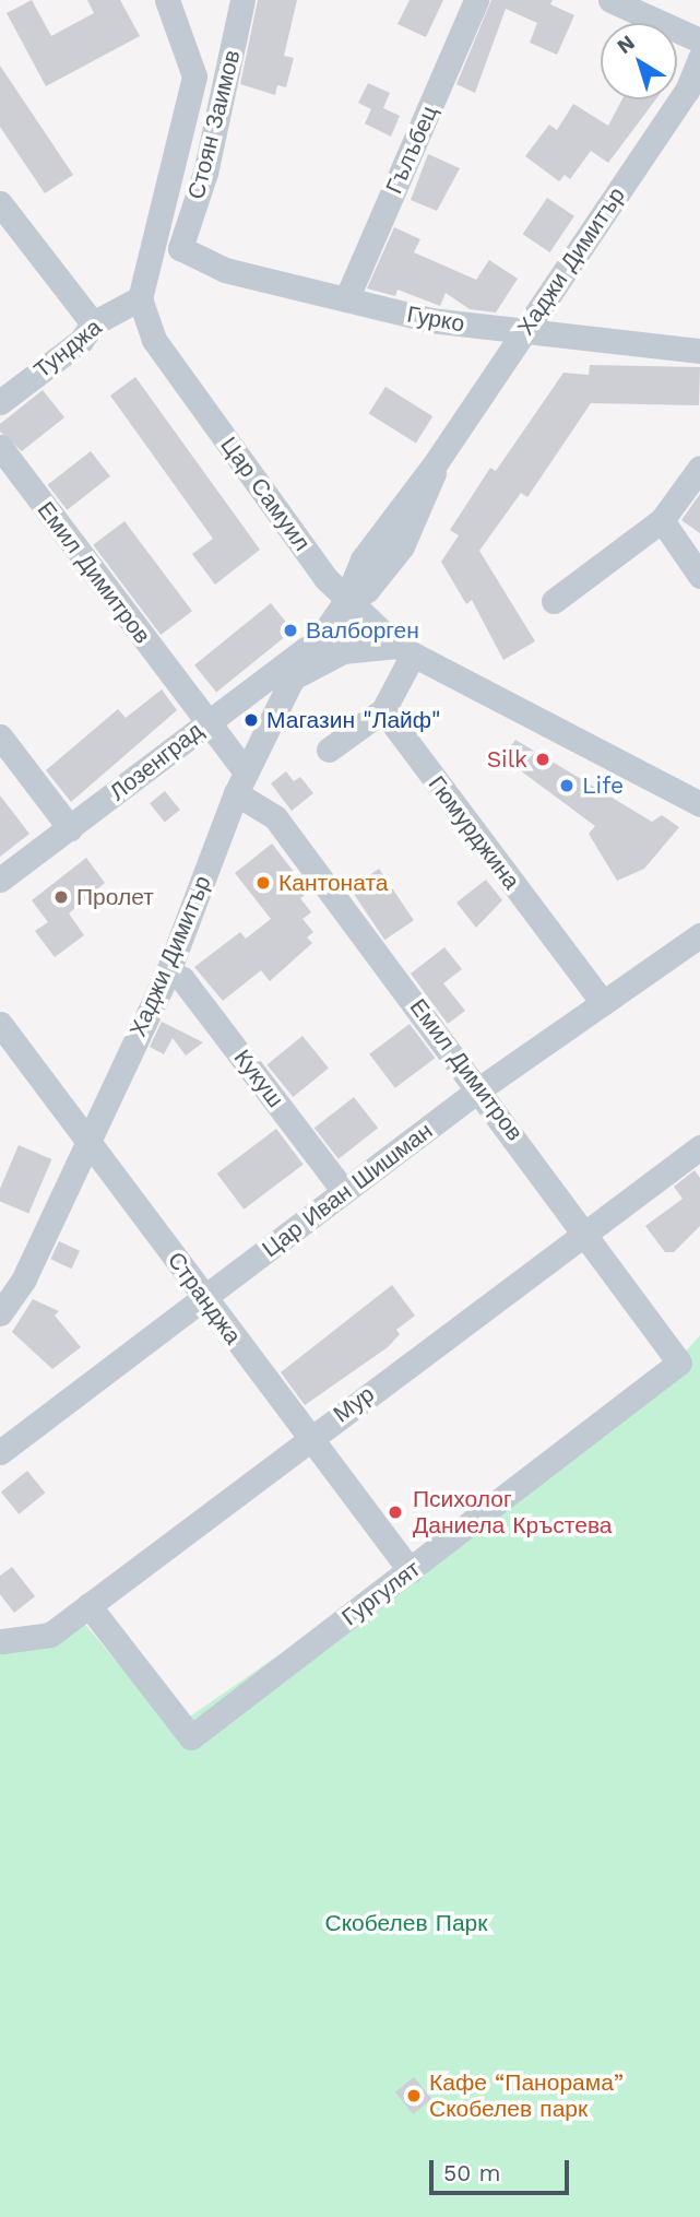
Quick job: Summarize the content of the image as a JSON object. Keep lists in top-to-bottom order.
{
  "streets": {
    "street": [
      "Стоян Заимов",
      "Гълъбец",
      "Хаджи Димитър",
      "Гурко",
      "Тунджа",
      "Цар Самуил",
      "Емил Димитров",
      "Лозенград",
      "Гюмурджина",
      "Кукуш",
      "Цар Иван Шишман",
      "Странджа",
      "Мур",
      "Гургулят"
    ]
  },
  "crossings": [
    ["Стоян Заимов", "Гурко"],
    ["Гълъбец", "Гурко"],
    ["Хаджи Димитър", "Гурко"],
    ["Хаджи Димитър", "Цар Самуил"],
    ["Хаджи Димитър", "Емил Димитров"],
    ["Хаджи Димитър", "Лозенград"],
    ["Хаджи Димитър", "Кукуш"],
    ["Хаджи Димитър", "Странджа"],
    ["Тунджа", "Цар Самуил"],
    ["Емил Димитров", "Лозенград"],
    ["Емил Димитров", "Цар Иван Шишман"],
    ["Емил Димитров", "Мур"],
    ["Емил Димитров", "Гургулят"],
    ["Гюмурджина", "Цар Иван Шишман"],
    ["Кукуш", "Цар Иван Шишман"],
    ["Цар Иван Шишман", "Странджа"],
    ["Странджа", "Мур"],
    ["Странджа", "Гургулят"],
    ["Мур", "Гургулят"]
  ],
  "parks": ["Скобелев Парк"],
  "places": [
    "Валборген",
    "Магазин \"Лайф\"",
    "Silk",
    "Life",
    "Кантоната",
    "Пролет",
    "Психолог Даниела Кръстева",
    "Кафе “Панорама” Скобелев парк"
  ],
  "scale_bar": "50 m",
  "north": "top left"
}
